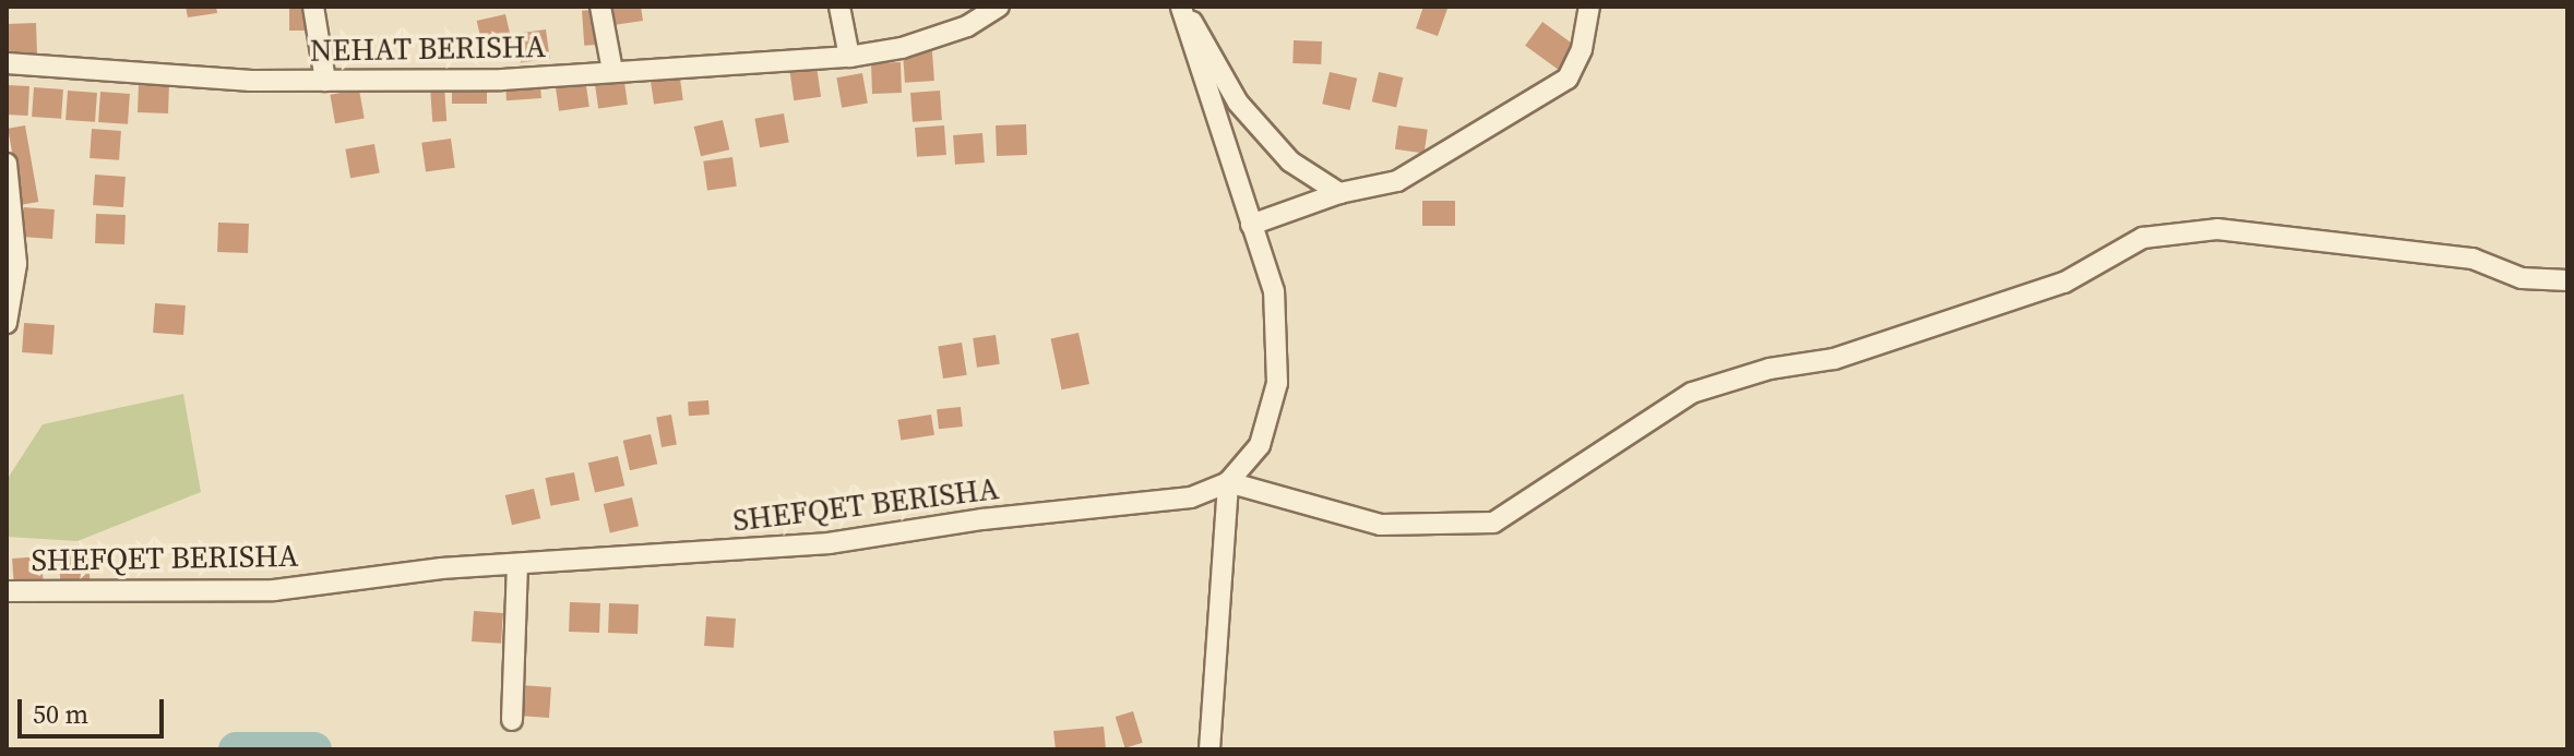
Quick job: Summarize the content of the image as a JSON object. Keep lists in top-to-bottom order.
{
  "streets": {
    "street": ["NEHAT BERISHA", "SHEFQET BERISHA"]
  },
  "scale_bar": "50 m"
}
